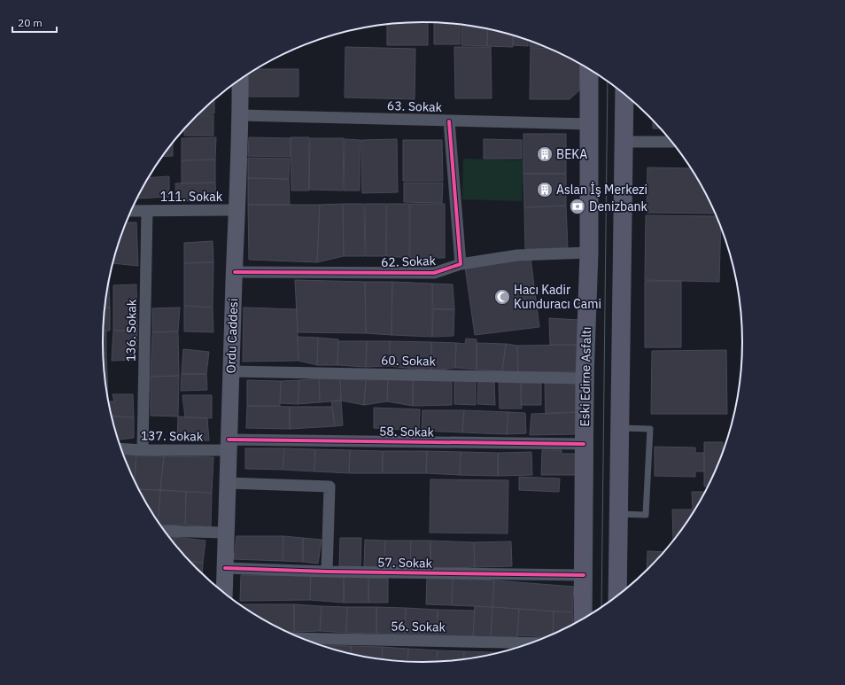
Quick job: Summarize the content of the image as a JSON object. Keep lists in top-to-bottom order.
{
  "streets": {
    "main road": ["Ordu Caddesi", "Eski Edirne Asfaltı"],
    "street": [
      "63. Sokak",
      "111. Sokak",
      "62. Sokak",
      "136. Sokak",
      "60. Sokak",
      "58. Sokak",
      "137. Sokak",
      "57. Sokak",
      "56. Sokak"
    ]
  },
  "crossings": [
    ["63. Sokak", "Ordu Caddesi"],
    ["63. Sokak", "Eski Edirne Asfaltı"],
    ["111. Sokak", "136. Sokak"],
    ["111. Sokak", "Ordu Caddesi"],
    ["62. Sokak", "Ordu Caddesi"],
    ["62. Sokak", "Eski Edirne Asfaltı"],
    ["136. Sokak", "137. Sokak"],
    ["Ordu Caddesi", "60. Sokak"],
    ["Ordu Caddesi", "58. Sokak"],
    ["Ordu Caddesi", "137. Sokak"],
    ["Ordu Caddesi", "57. Sokak"],
    ["60. Sokak", "Eski Edirne Asfaltı"],
    ["Eski Edirne Asfaltı", "58. Sokak"],
    ["Eski Edirne Asfaltı", "57. Sokak"],
    ["58. Sokak", "137. Sokak"]
  ],
  "places": {
    "building": ["BEKA", "Aslan İş Merkezi"],
    "bank": ["Denizbank"],
    "mosque": ["Hacı Kadir Kunduracı Cami"]
  },
  "scale_bar": "20 m"
}
